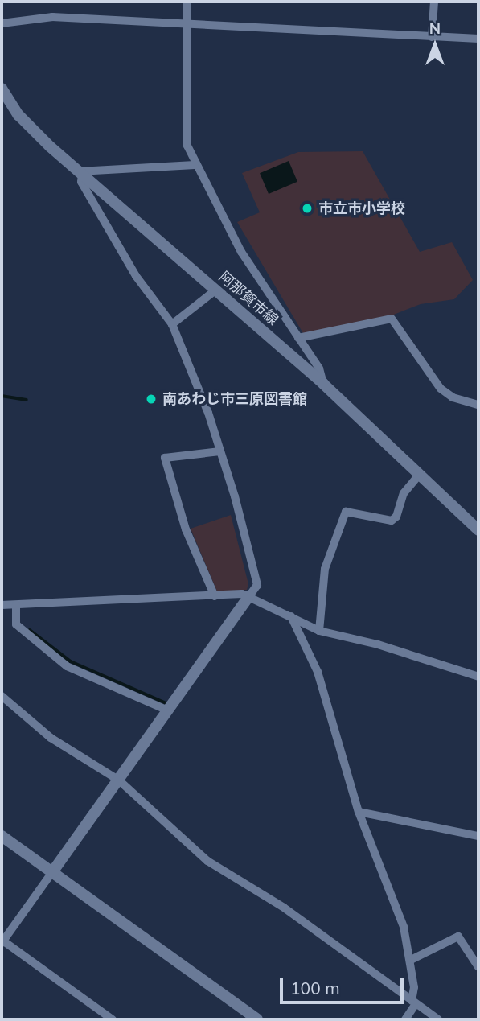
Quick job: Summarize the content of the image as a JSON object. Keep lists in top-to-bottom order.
{
  "streets": {
    "street": ["阿那賀市線"]
  },
  "places": ["市立市小学校", "南あわじ市三原図書館"],
  "scale_bar": "100 m",
  "north": "top"
}
